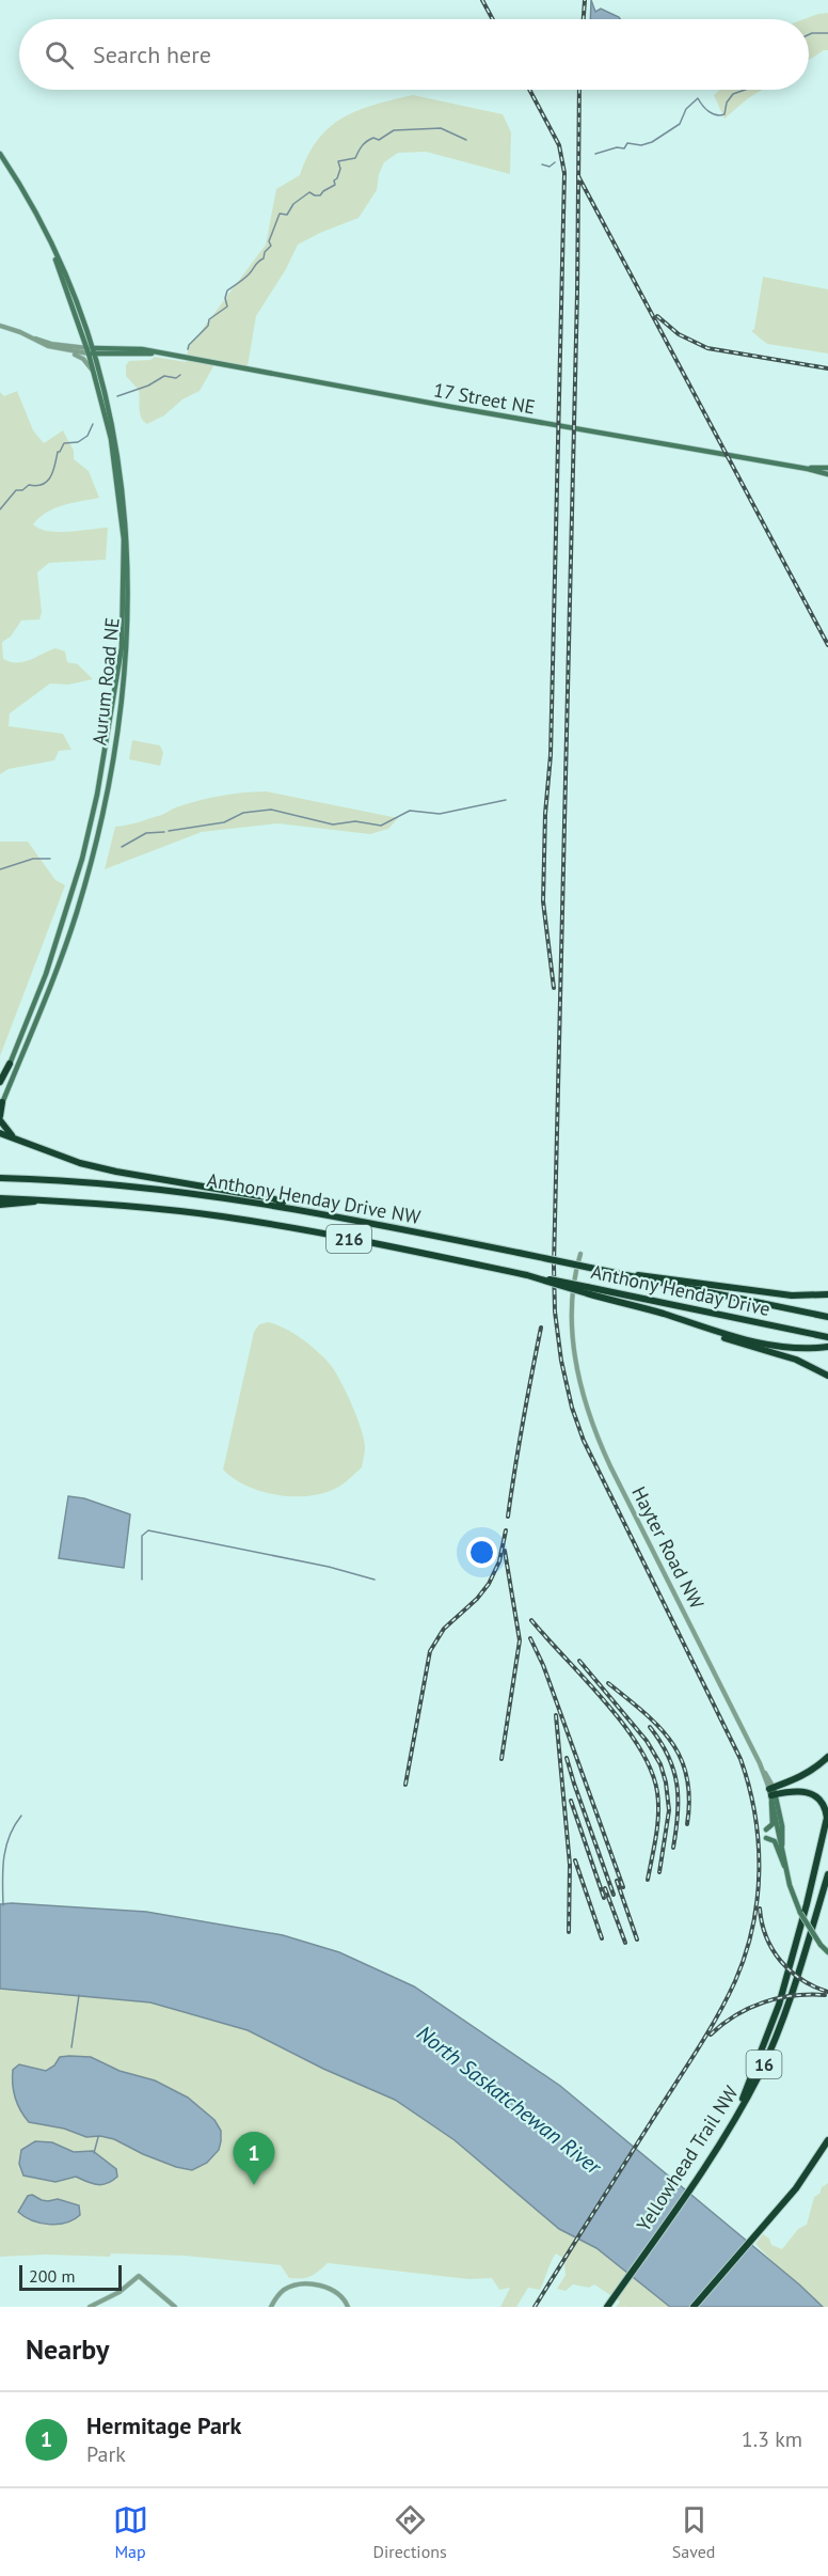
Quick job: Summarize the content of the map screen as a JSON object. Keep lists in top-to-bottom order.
{
  "streets": {
    "highway": [
      "Anthony Henday Drive NW",
      "216",
      "Anthony Henday Drive",
      "16",
      "Yellowhead Trail NW"
    ],
    "main road": ["17 Street NE", "Aurum Road NE"],
    "street": ["Hayter Road NW"]
  },
  "crossings": [
    ["17 Street NE", "Aurum Road NE"],
    ["Anthony Henday Drive NW", "Anthony Henday Drive"]
  ],
  "water": ["North Saskatchewan River"],
  "scale_bar": "200 m",
  "page": {
    "search": "Search here",
    "pins": "1",
    "scale": "200 m",
    "heading": "Nearby",
    "list": [
      {
        "mark": "1",
        "name": "Hermitage Park",
        "note": "Park",
        "value": "1.3 km"
      }
    ],
    "nav": ["Map", "Directions", "Saved"]
  }
}
